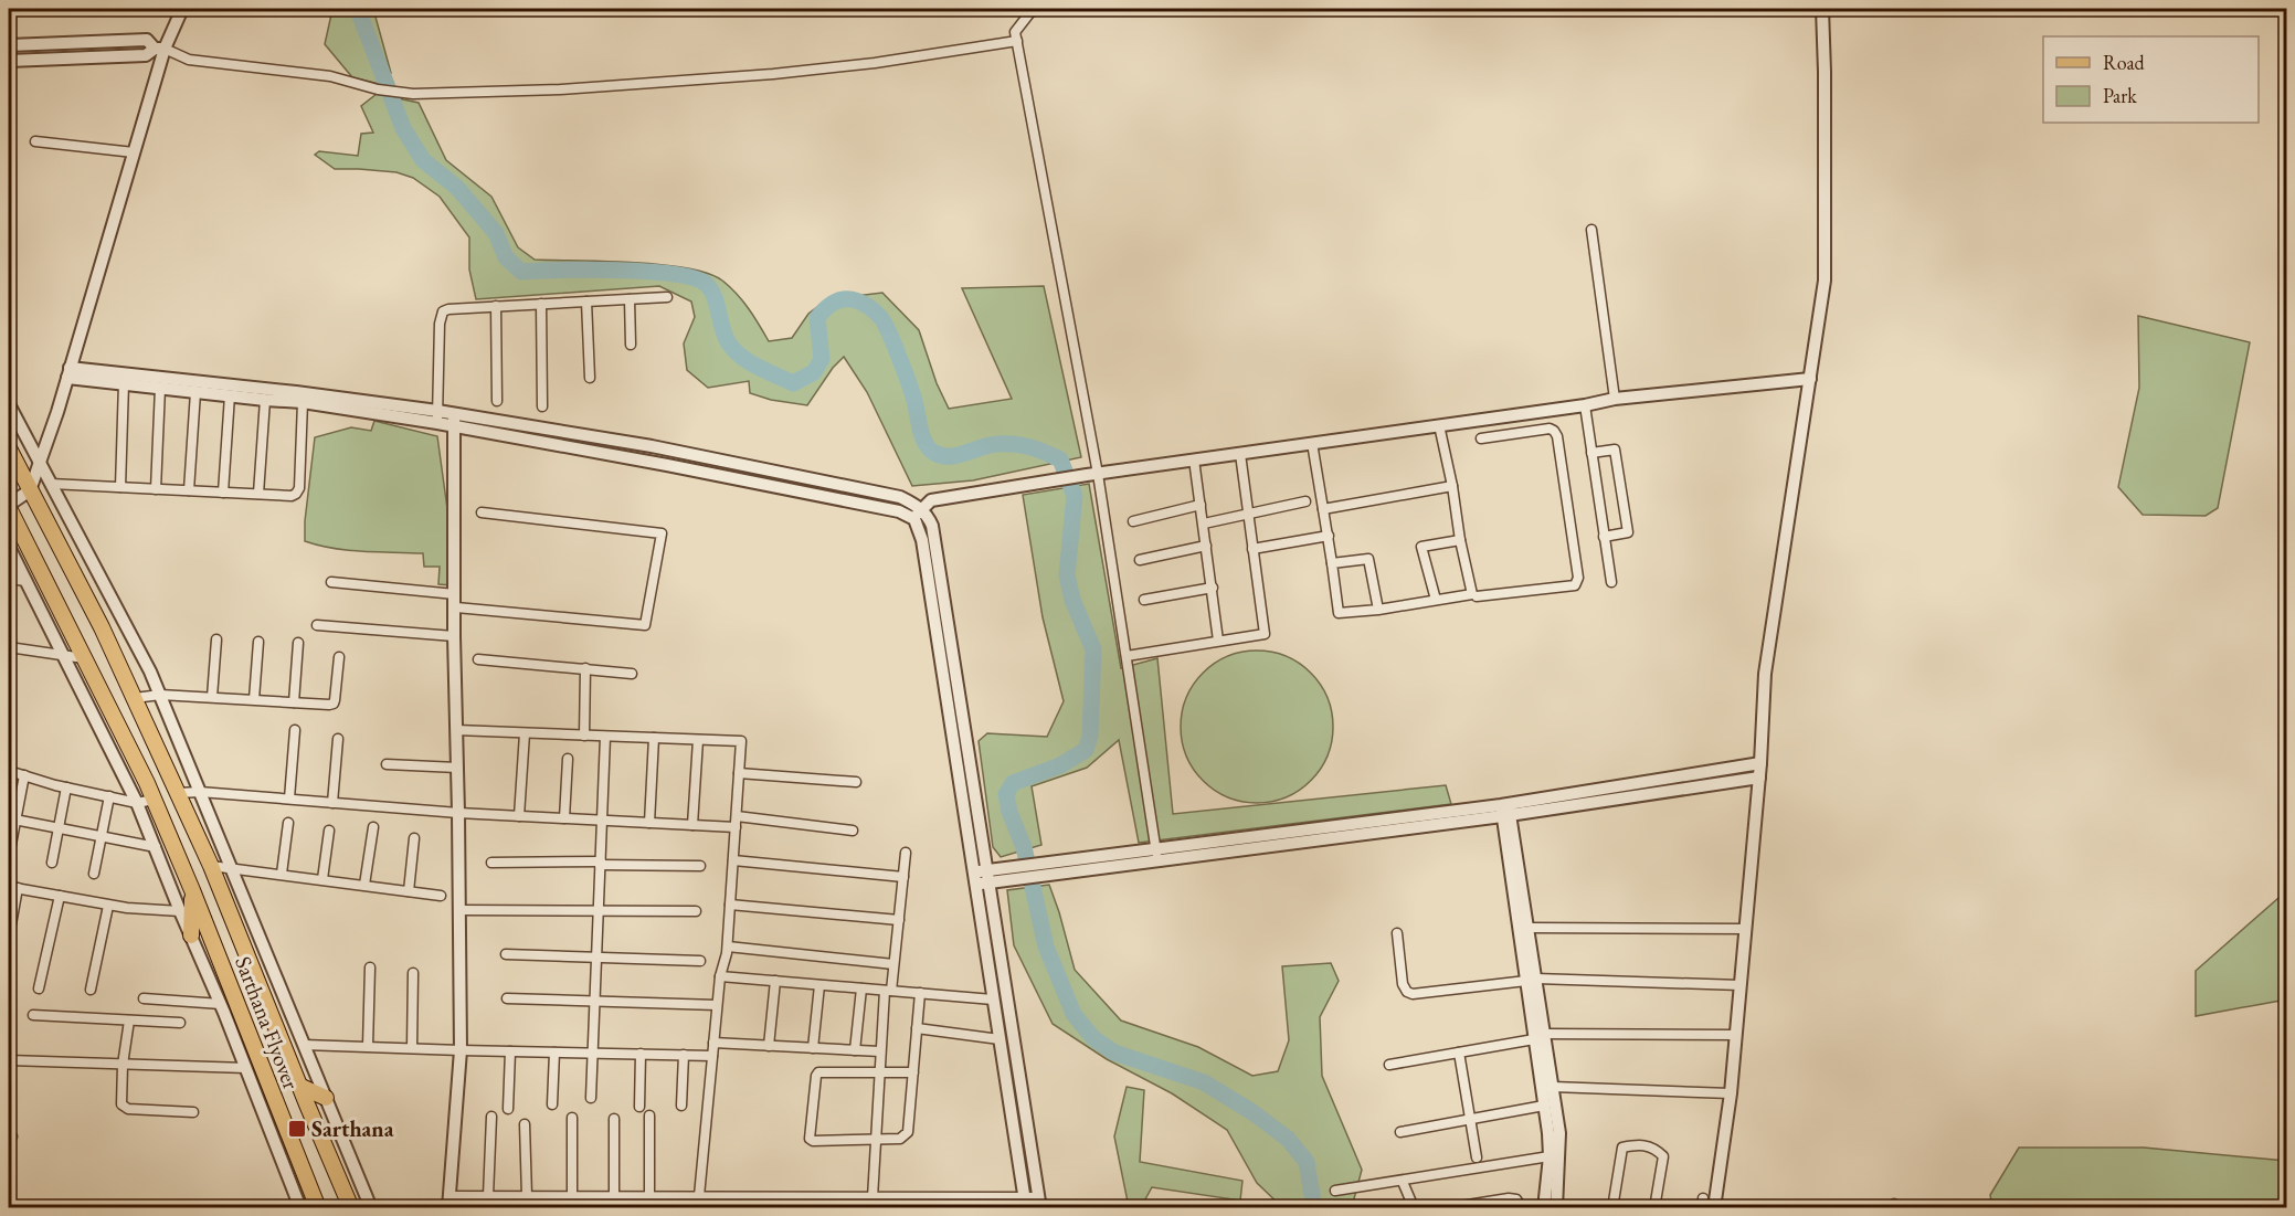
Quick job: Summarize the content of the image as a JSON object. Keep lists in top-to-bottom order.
{
  "streets": {
    "main road": ["Sarthana Flyover"]
  },
  "places": {
    "transit": ["Sarthana"]
  },
  "legend": ["Road", "Park"]
}
